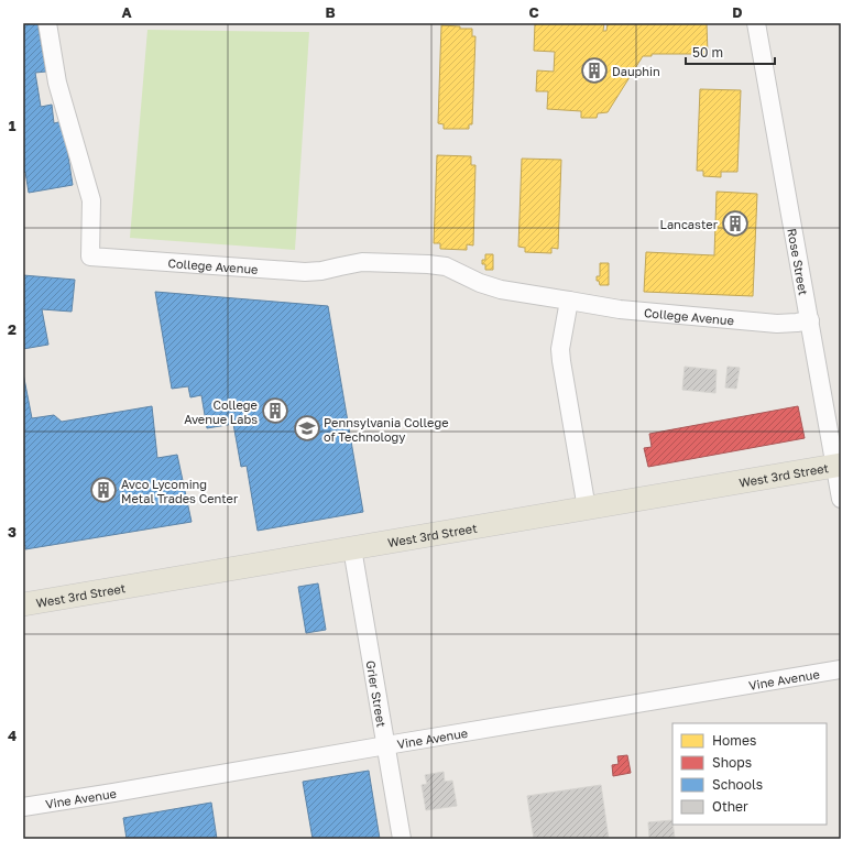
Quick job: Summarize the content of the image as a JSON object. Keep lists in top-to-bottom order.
{
  "streets": {
    "main road": ["West 3rd Street"],
    "street": [
      "Rose Street",
      "College Avenue",
      "Vine Avenue",
      "Grier Street"
    ]
  },
  "crossings": [
    ["Rose Street", "College Avenue"],
    ["Rose Street", "West 3rd Street"],
    ["West 3rd Street", "Grier Street"],
    ["Vine Avenue", "Grier Street"]
  ],
  "places": {
    "building": [
      "Dauphin",
      "Lancaster",
      "College Avenue Labs",
      "Avco Lycoming Metal Trades Center"
    ],
    "school or university": ["Pennsylvania College of Technology"]
  },
  "legend": [
    "Homes",
    "Shops",
    "Schools",
    "Other"
  ],
  "scale_bar": "50 m",
  "grid": {
    "columns": [
      "A",
      "B",
      "C",
      "D"
    ],
    "rows": [
      "1",
      "2",
      "3",
      "4"
    ]
  }
}
